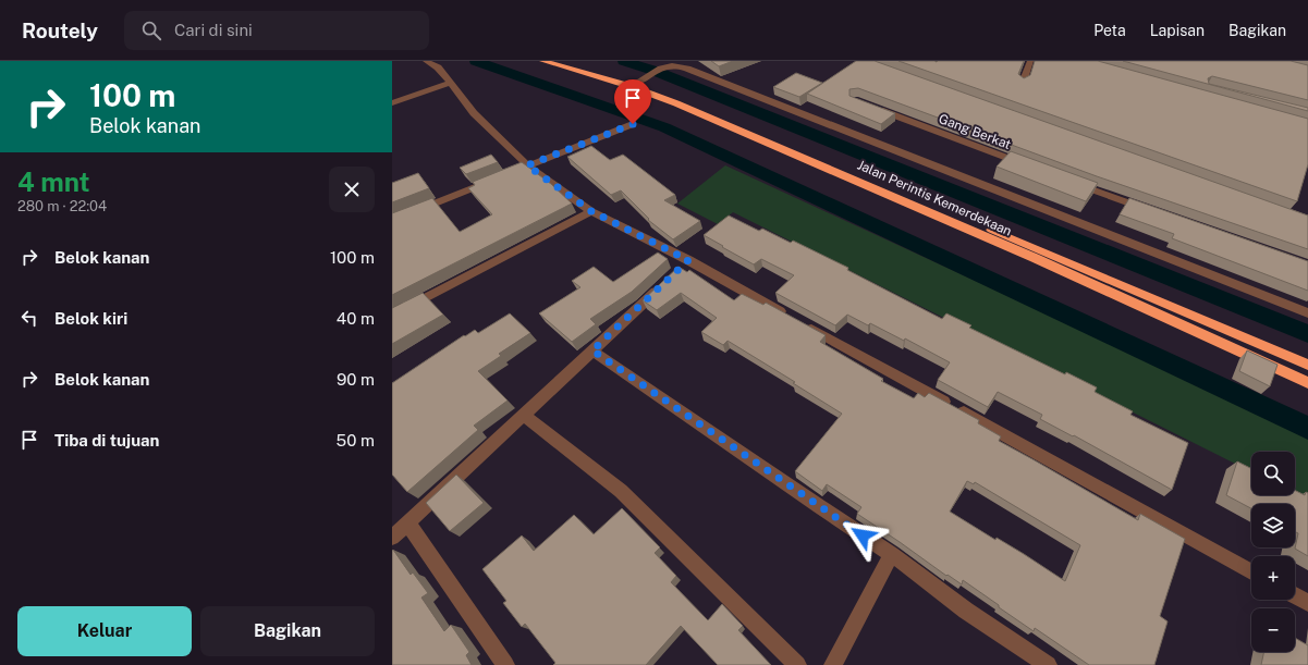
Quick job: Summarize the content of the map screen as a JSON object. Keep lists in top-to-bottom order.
{
  "streets": {
    "highway": ["Jalan Perintis Kemerdekaan"],
    "street": ["Gang Berkat"]
  },
  "page": {
    "header": "Routely",
    "search": "Cari di sini",
    "nav": ["Peta", "Lapisan", "Bagikan"],
    "turn": ["100 m", "Belok kanan"],
    "heading": ["4 mnt", "280 m · 22:04"],
    "list": [
      {
        "name": "Belok kanan",
        "value": "100 m"
      },
      {
        "name": "Belok kiri",
        "value": "40 m"
      },
      {
        "name": "Belok kanan",
        "value": "90 m"
      },
      {
        "name": "Tiba di tujuan",
        "value": "50 m"
      }
    ],
    "map_buttons": ["+", "−"],
    "buttons": ["Keluar", "Bagikan"]
  }
}
